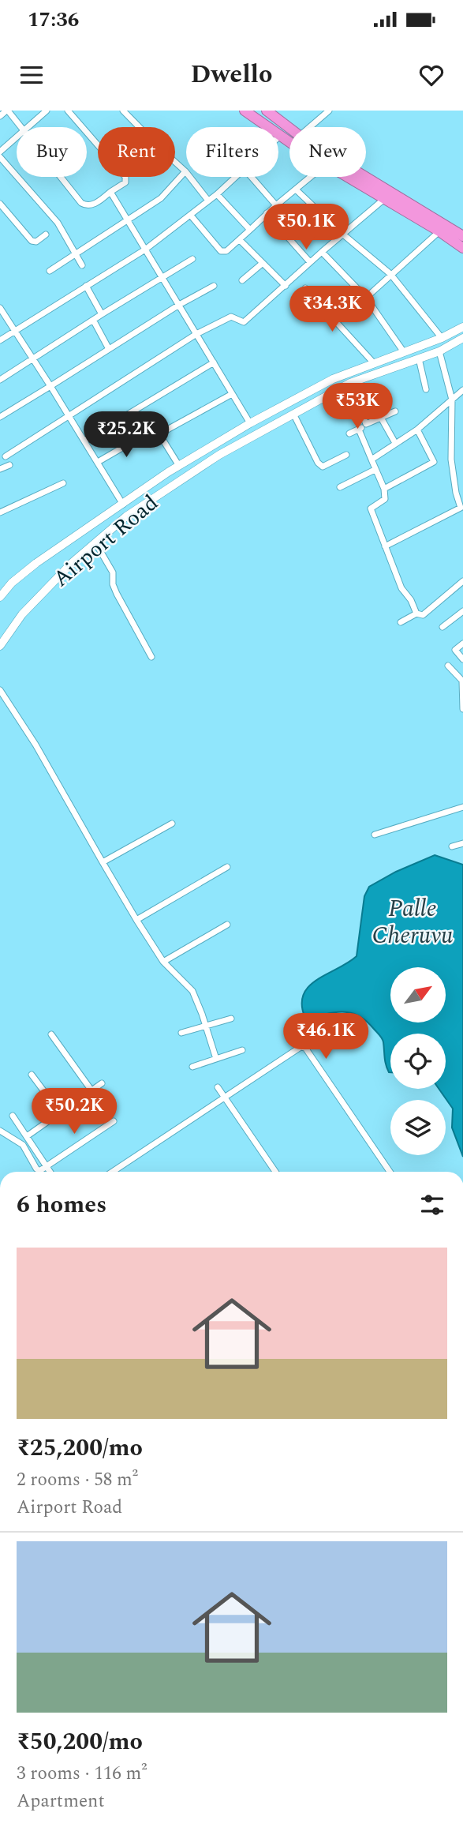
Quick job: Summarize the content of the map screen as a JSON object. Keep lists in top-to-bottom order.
{
  "streets": {
    "main road": ["Airport Road"]
  },
  "water": ["Palle Cheruvu"],
  "north": "top right",
  "page": {
    "status": "17:36",
    "header": "Dwello",
    "chip": [
      "Buy",
      "Rent",
      "Filters",
      "New"
    ],
    "price": [
      "₹50.1K",
      "₹34.3K",
      "₹53K",
      "₹25.2K",
      "₹46.1K",
      "₹50.2K"
    ],
    "heading": "6 homes",
    "list": [
      {
        "name": "₹25,200/mo",
        "note": "2 rooms · 58 m² · Airport Road"
      },
      {
        "name": "₹50,200/mo",
        "note": "3 rooms · 116 m² · Apartment"
      }
    ]
  }
}
